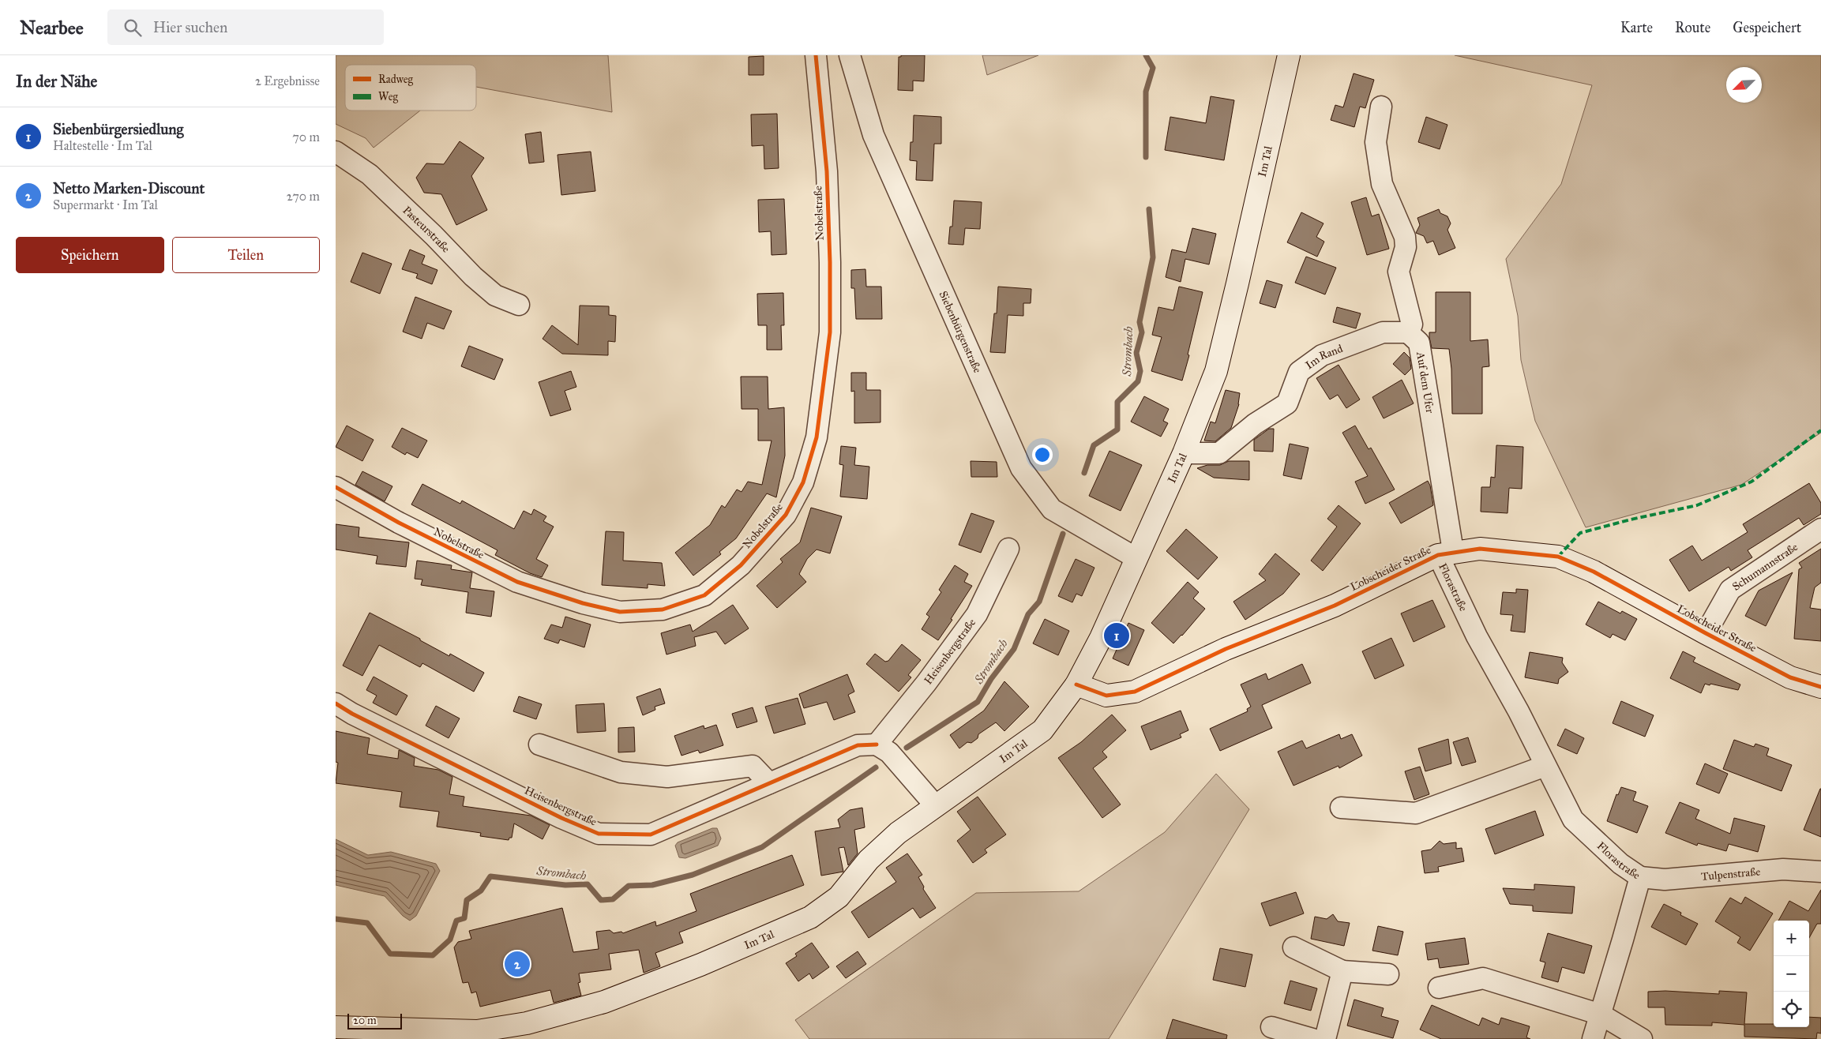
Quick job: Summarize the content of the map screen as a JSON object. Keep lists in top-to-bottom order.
{
  "streets": {
    "main road": ["Im Tal", "Lobscheider Straße"],
    "street": [
      "Nobelstraße",
      "Pasteurstraße",
      "Siebenbürgenstraße",
      "Im Rand",
      "Auf dem Ufer",
      "Schumannstraße",
      "Florastraße",
      "Heisenbergstraße",
      "Tulpenstraße"
    ]
  },
  "crossings": [
    ["Im Tal", "Siebenbürgenstraße"],
    ["Im Tal", "Im Rand"],
    ["Im Tal", "Lobscheider Straße"],
    ["Im Rand", "Auf dem Ufer"],
    ["Auf dem Ufer", "Lobscheider Straße"],
    ["Auf dem Ufer", "Florastraße"],
    ["Schumannstraße", "Lobscheider Straße"],
    ["Lobscheider Straße", "Florastraße"],
    ["Florastraße", "Tulpenstraße"]
  ],
  "water": ["Strombach"],
  "legend": ["Radweg", "Weg"],
  "scale_bar": "20 m",
  "north": "bottom left",
  "page": {
    "header": "Nearbee",
    "search": "Hier suchen",
    "nav": ["Karte", "Route", "Gespeichert"],
    "heading": ["In der Nähe", "2 Ergebnisse"],
    "list": [
      {
        "mark": "1",
        "name": "Siebenbürgersiedlung",
        "note": "Haltestelle · Im Tal",
        "value": "70 m"
      },
      {
        "mark": "2",
        "name": "Netto Marken-Discount",
        "note": "Supermarkt · Im Tal",
        "value": "270 m"
      }
    ],
    "buttons": ["Speichern", "Teilen"],
    "pins": ["1", "2"],
    "map_buttons": ["+", "−"],
    "scale": "20 m"
  }
}
